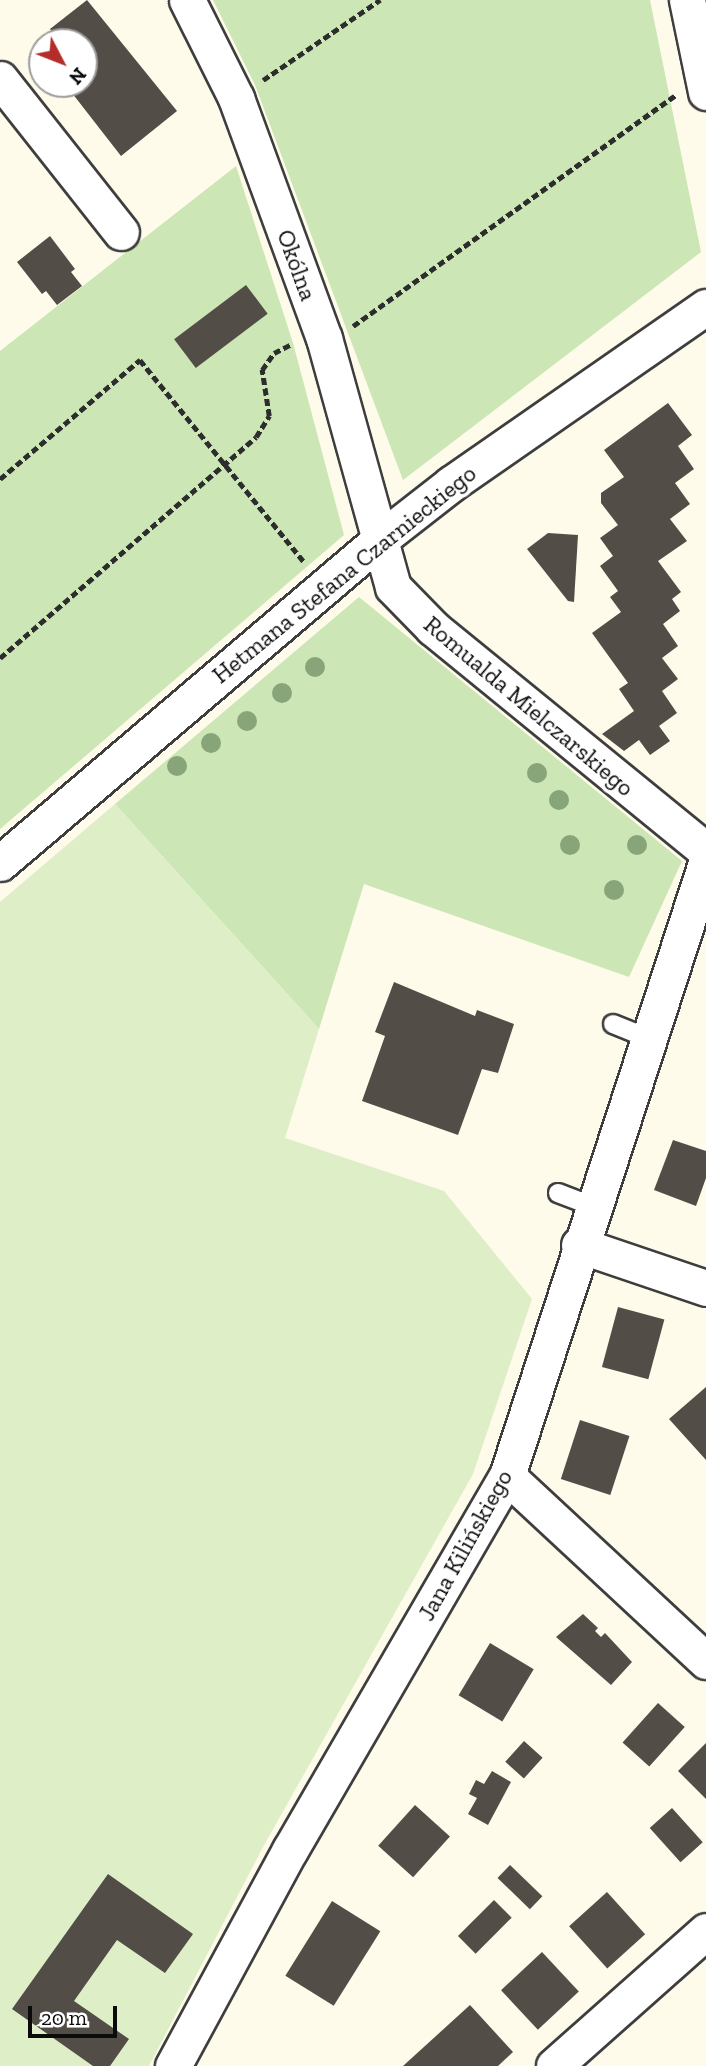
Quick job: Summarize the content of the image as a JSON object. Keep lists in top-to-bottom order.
{
  "streets": {
    "street": [
      "Okólna",
      "Hetmana Stefana Czarnieckiego",
      "Romualda Mielczarskiego",
      "Jana Kilińskiego"
    ]
  },
  "crossings": [
    ["Okólna", "Hetmana Stefana Czarnieckiego"],
    ["Okólna", "Romualda Mielczarskiego"],
    ["Hetmana Stefana Czarnieckiego", "Romualda Mielczarskiego"]
  ],
  "scale_bar": "20 m",
  "north": "bottom right"
}
